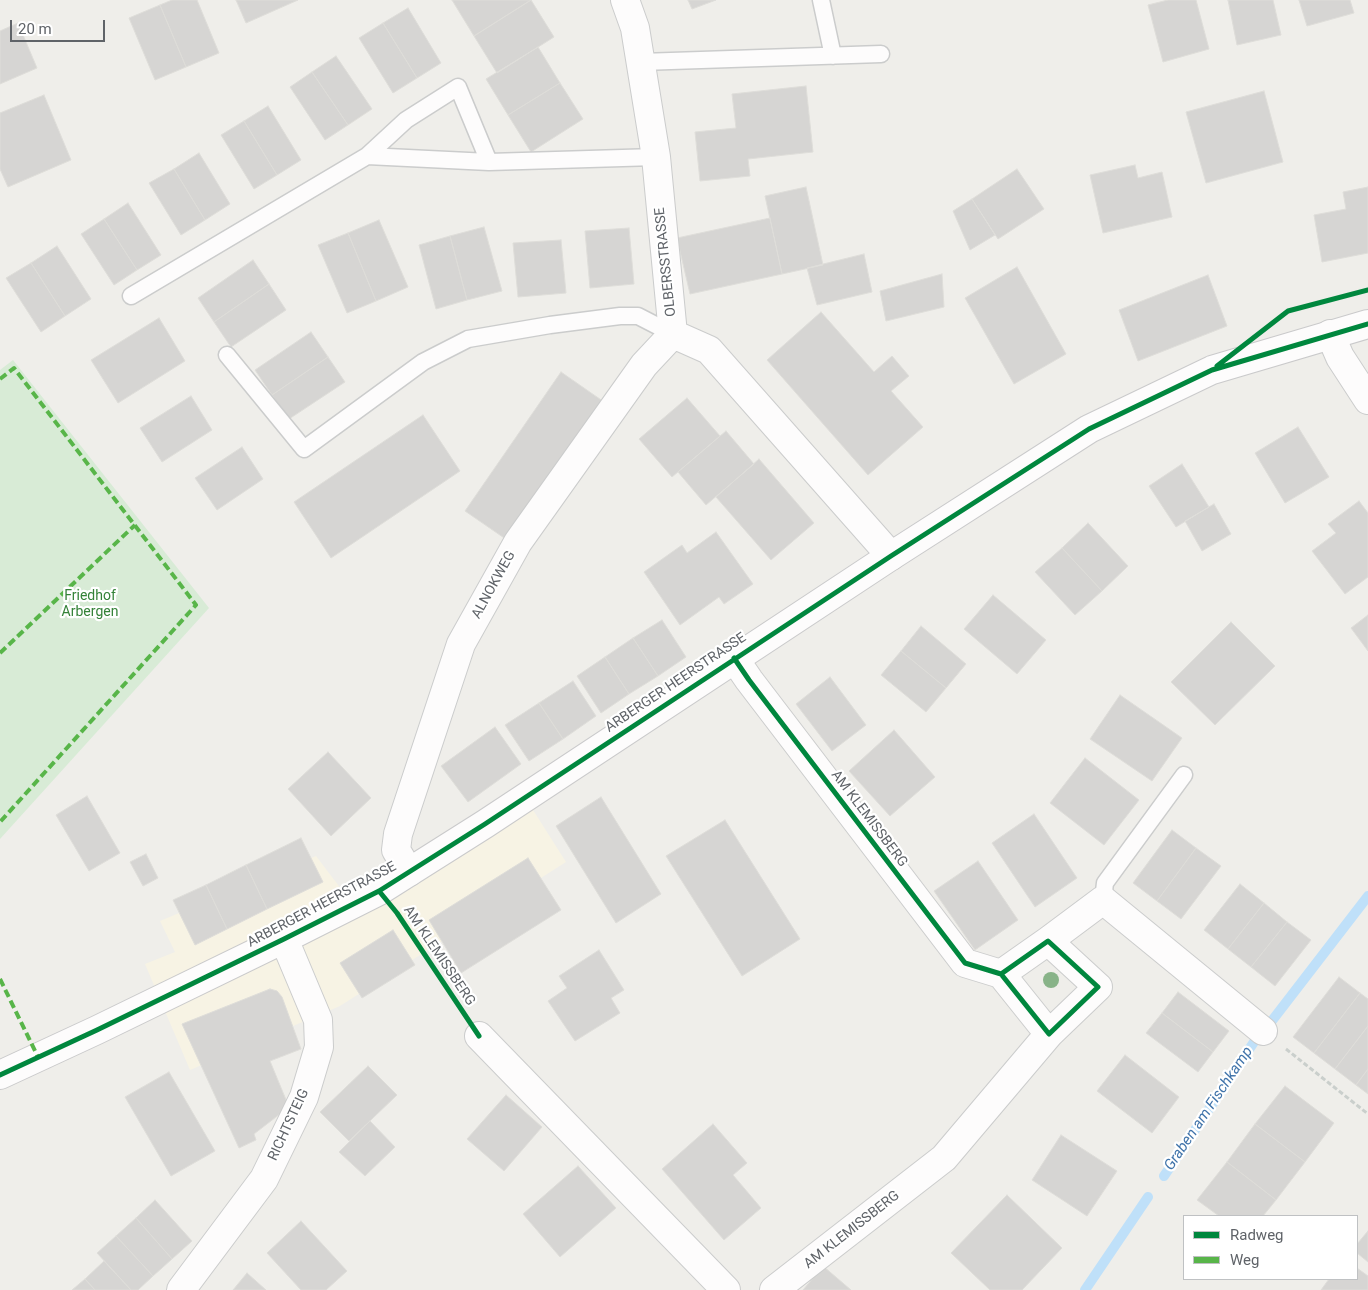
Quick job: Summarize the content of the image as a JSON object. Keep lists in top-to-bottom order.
{
  "streets": {
    "street": [
      "OLBERSSTRASSE",
      "ALNOKWEG",
      "ARBERGER HEERSTRASSE",
      "AM KLEMISSBERG",
      "RICHTSTEIG"
    ]
  },
  "crossings": [
    ["OLBERSSTRASSE", "ALNOKWEG"],
    ["OLBERSSTRASSE", "ARBERGER HEERSTRASSE"],
    ["ALNOKWEG", "ARBERGER HEERSTRASSE"],
    ["ARBERGER HEERSTRASSE", "AM KLEMISSBERG"],
    ["ARBERGER HEERSTRASSE", "RICHTSTEIG"]
  ],
  "water": ["Graben am Fischkamp"],
  "parks": ["Friedhof Arbergen"],
  "legend": ["Radweg", "Weg"],
  "scale_bar": "20 m"
}
